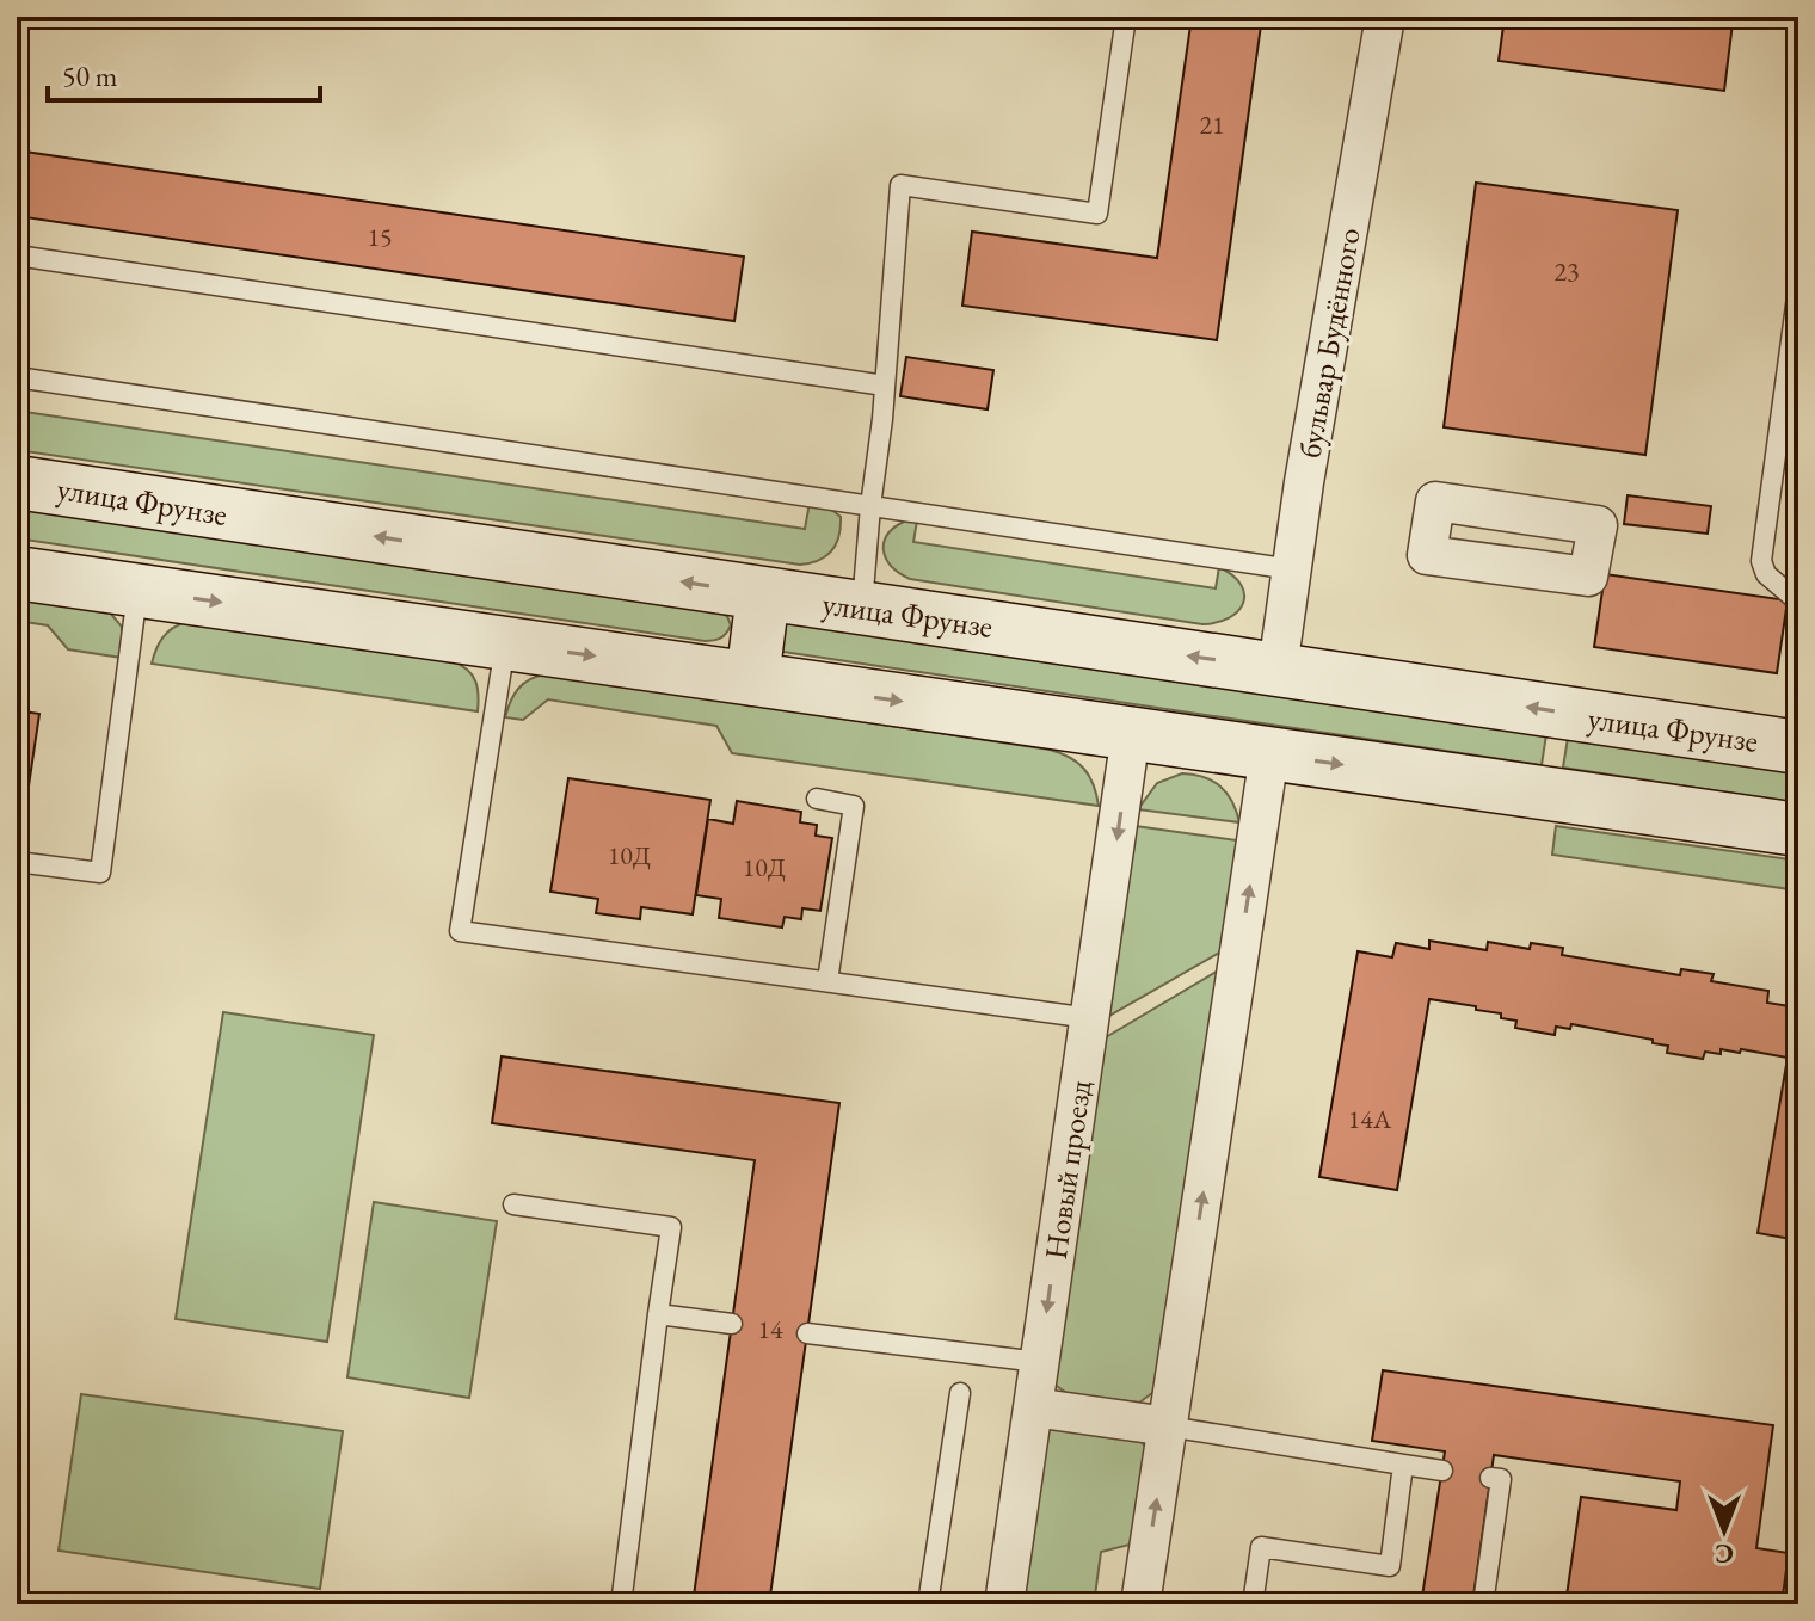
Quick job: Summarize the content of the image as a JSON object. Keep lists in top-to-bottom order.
{
  "streets": {
    "main road": ["улица Фрунзе"],
    "street": ["бульвар Будённого", "Новый проезд"]
  },
  "crossings": [
    ["бульвар Будённого", "улица Фрунзе"]
  ],
  "house_numbers": [
    "21",
    "15",
    "23",
    "10Д",
    "10Д",
    "14А",
    "14"
  ],
  "scale_bar": "50 m",
  "north": "bottom"
}
